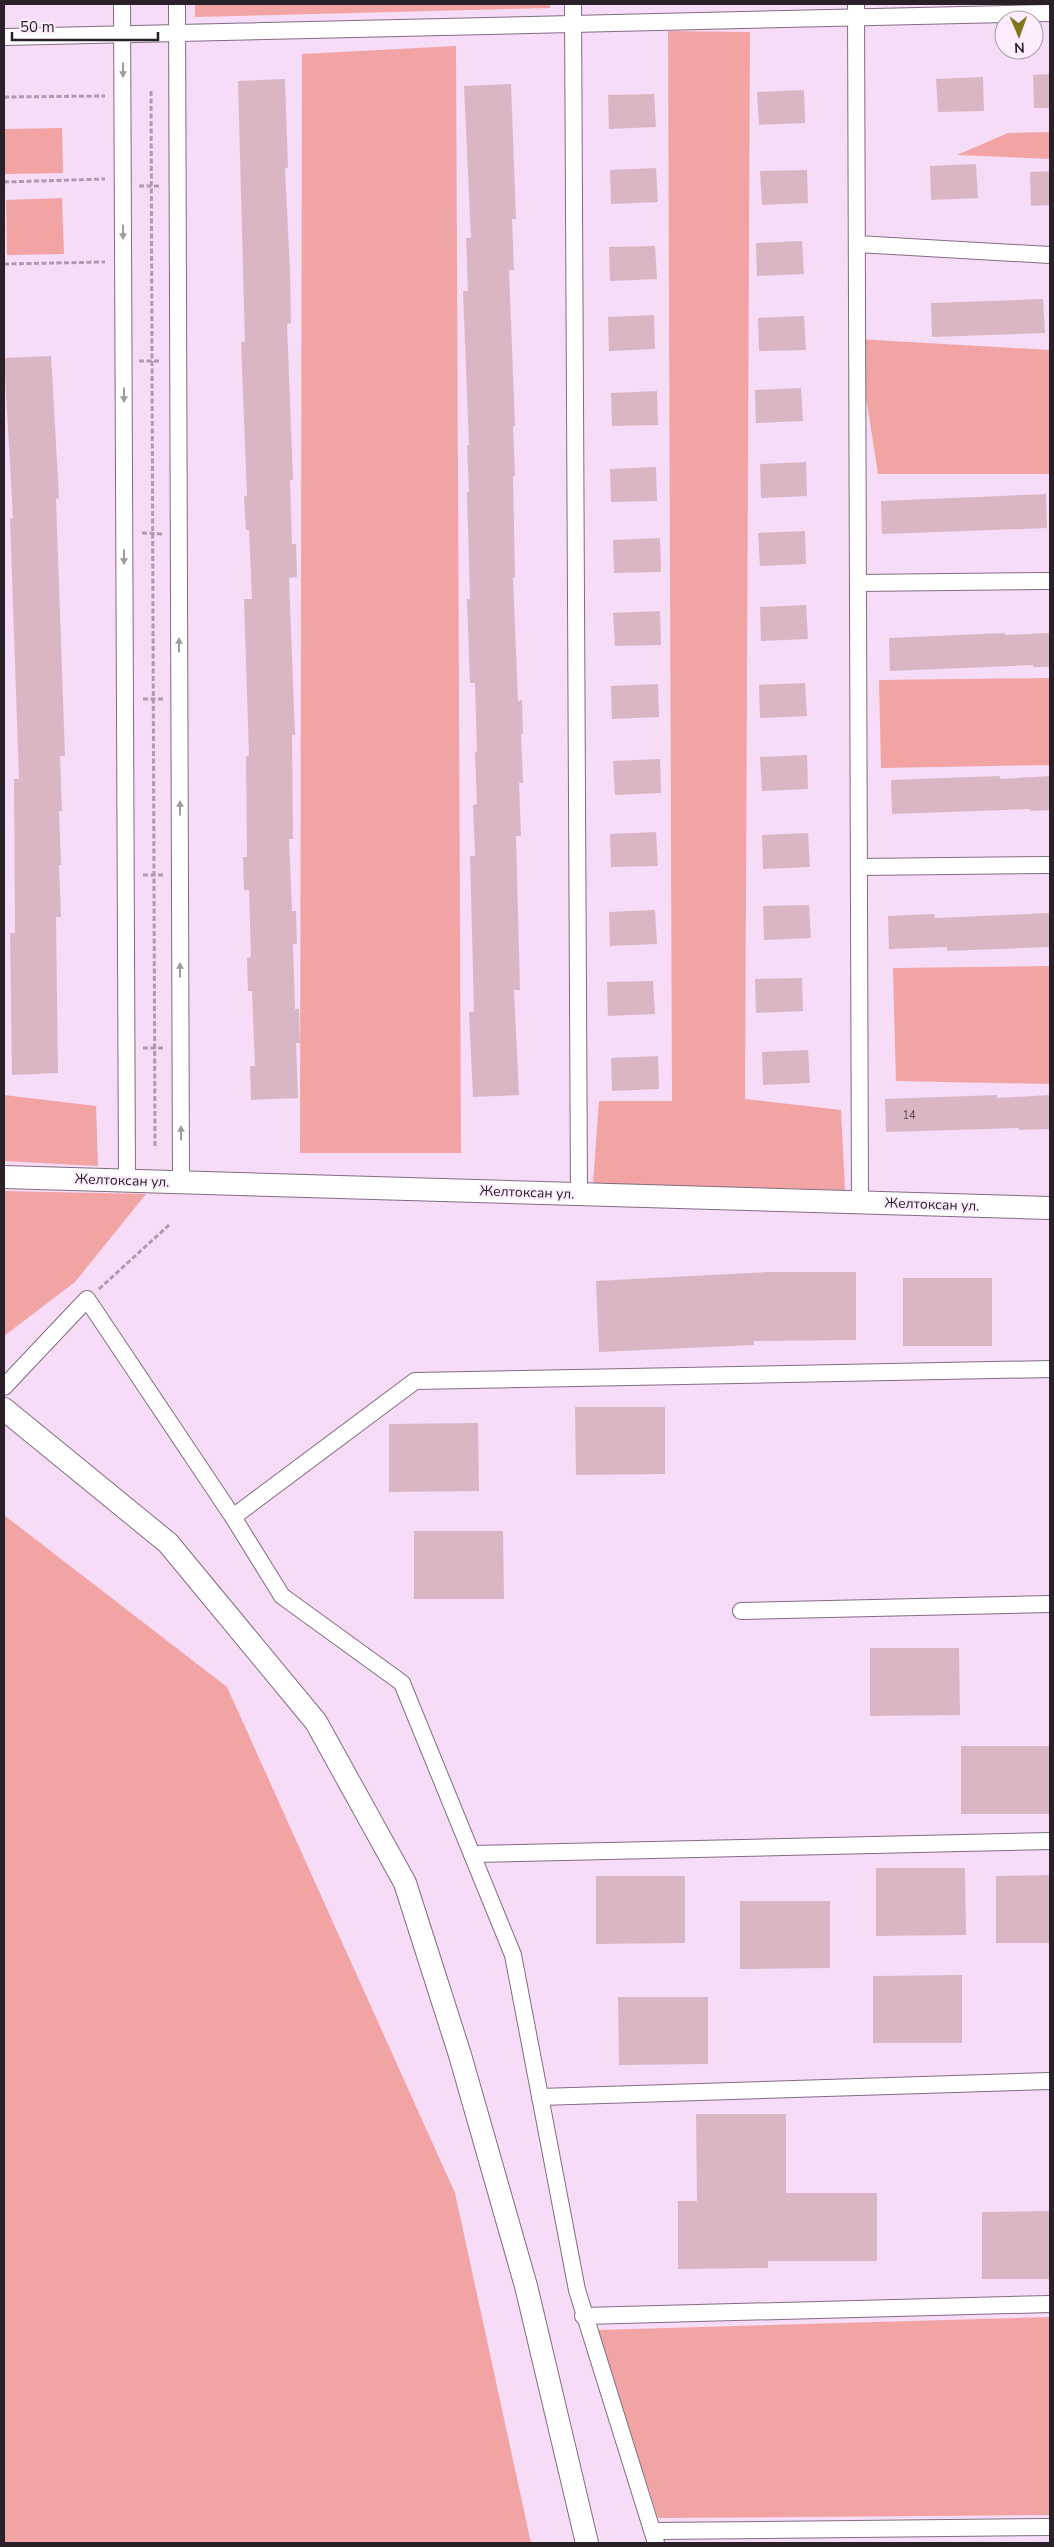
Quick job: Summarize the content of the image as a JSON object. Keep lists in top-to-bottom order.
{
  "streets": {
    "main road": ["Желтоксан ул."]
  },
  "house_numbers": ["14"],
  "scale_bar": "50 m",
  "north": "bottom"
}
